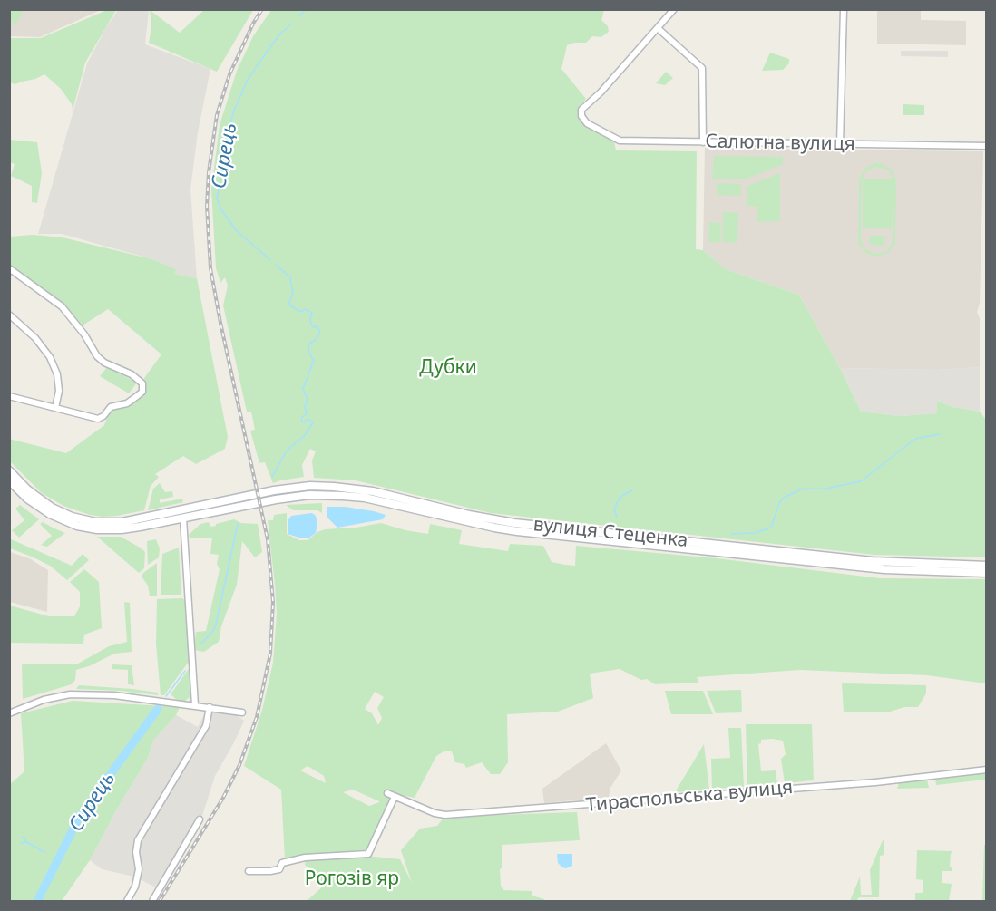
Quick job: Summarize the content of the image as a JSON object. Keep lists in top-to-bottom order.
{
  "streets": {
    "main road": ["вулиця Стеценка"],
    "street": ["Салютна вулиця", "Тираспольська вулиця"]
  },
  "water": ["Сирець"],
  "parks": ["Дубки", "Рогозів яр"]
}
